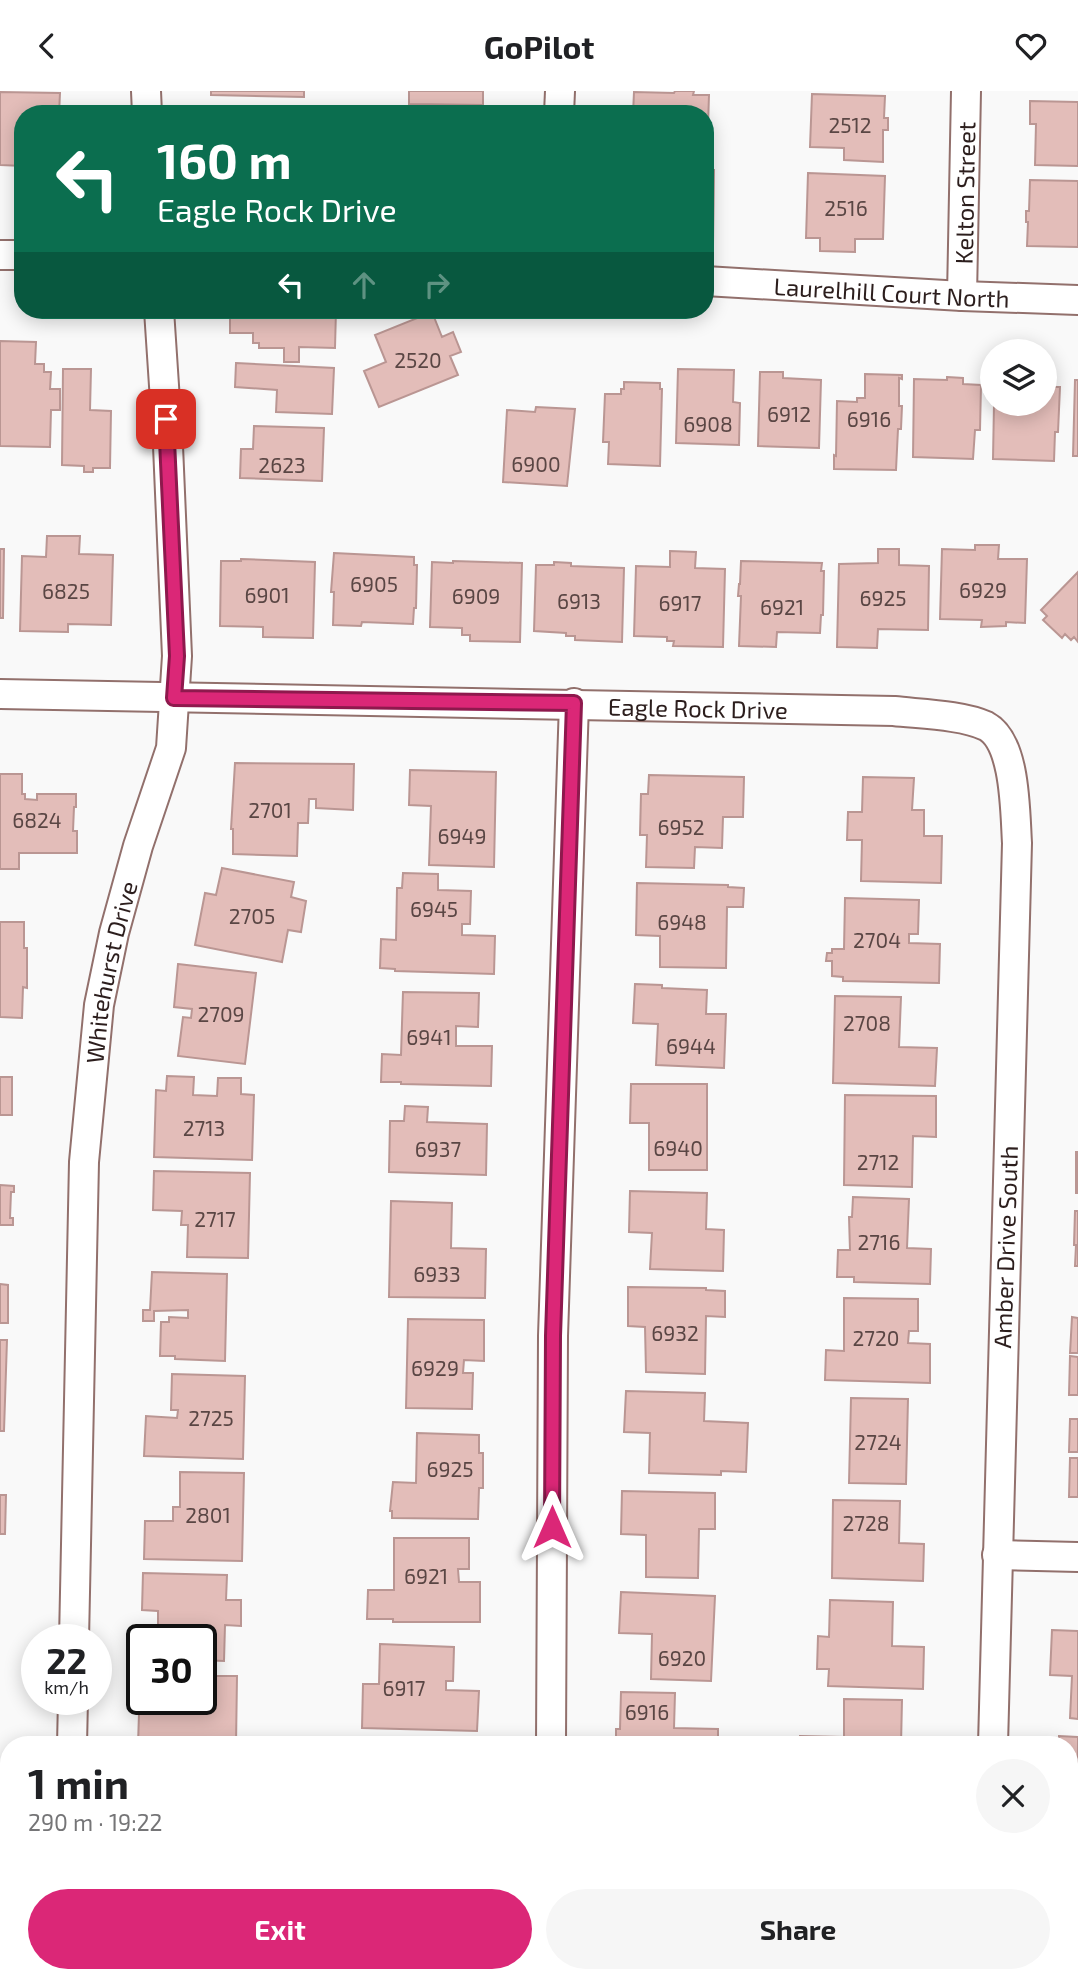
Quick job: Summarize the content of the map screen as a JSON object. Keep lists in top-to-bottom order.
{
  "streets": {
    "street": [
      "Kelton Street",
      "Laurelhill Court North",
      "Eagle Rock Drive",
      "Whitehurst Drive",
      "Amber Drive South"
    ]
  },
  "crossings": [
    ["Kelton Street", "Laurelhill Court North"],
    ["Eagle Rock Drive", "Whitehurst Drive"],
    ["Eagle Rock Drive", "Amber Drive South"]
  ],
  "house_numbers": [
    "2512",
    "2516",
    "2520",
    "6912",
    "6916",
    "6908",
    "6900",
    "2623",
    "6905",
    "6929",
    "6825",
    "6901",
    "6909",
    "6925",
    "6913",
    "6917",
    "6921",
    "2701",
    "6824",
    "6952",
    "6949",
    "6945",
    "2705",
    "6948",
    "2704",
    "2709",
    "2708",
    "6941",
    "6944",
    "2713",
    "6940",
    "6937",
    "2712",
    "2717",
    "2716",
    "6933",
    "6932",
    "2720",
    "6929",
    "2725",
    "2724",
    "6925",
    "2801",
    "2728",
    "6921",
    "6920",
    "6917",
    "6916"
  ],
  "page": {
    "header": "GoPilot",
    "turn": ["160 m", "Eagle Rock Drive"],
    "speed": "22 km/h",
    "limit": "30",
    "heading": ["1 min", "290 m · 19:22"],
    "buttons": ["Exit", "Share"]
  }
}
